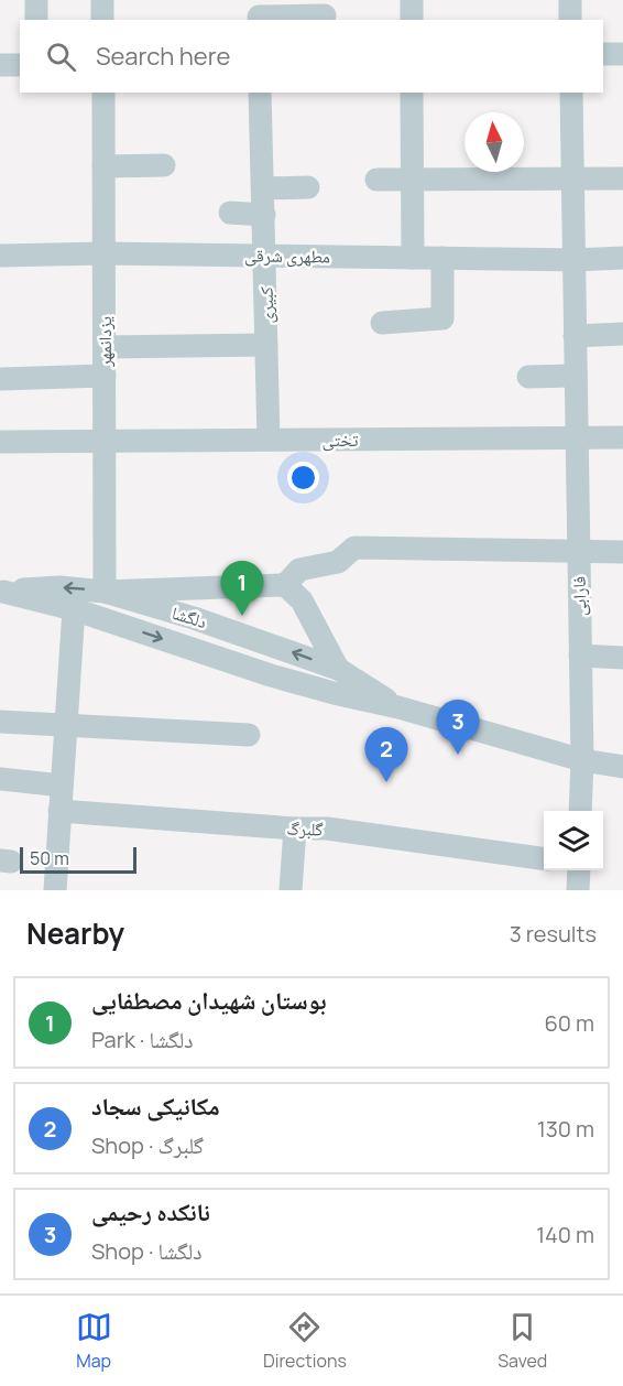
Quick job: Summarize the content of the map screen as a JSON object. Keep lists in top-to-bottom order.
{
  "streets": {
    "street": [
      "مطهری شرقی",
      "کبیری",
      "یزدانمهر",
      "تختی",
      "فارابی",
      "دلگشا",
      "گلبرگ"
    ]
  },
  "crossings": [
    ["مطهری شرقی", "کبیری"],
    ["مطهری شرقی", "یزدانمهر"],
    ["مطهری شرقی", "فارابی"],
    ["کبیری", "تختی"],
    ["یزدانمهر", "تختی"],
    ["یزدانمهر", "دلگشا"],
    ["تختی", "فارابی"],
    ["فارابی", "دلگشا"]
  ],
  "scale_bar": "50 m",
  "north": "top",
  "page": {
    "search": "Search here",
    "pins": ["1", "3", "2"],
    "scale": "50 m",
    "heading": ["Nearby", "3 results"],
    "list": [
      {
        "mark": "1",
        "name": "بوستان شهیدان مصطفایی",
        "note": "Park · دلگشا",
        "value": "60 m"
      },
      {
        "mark": "2",
        "name": "مکانیکی سجاد",
        "note": "Shop · گلبرگ",
        "value": "130 m"
      },
      {
        "mark": "3",
        "name": "نانکده رحیمی",
        "note": "Shop · دلگشا",
        "value": "140 m"
      }
    ],
    "nav": ["Map", "Directions", "Saved"]
  }
}
